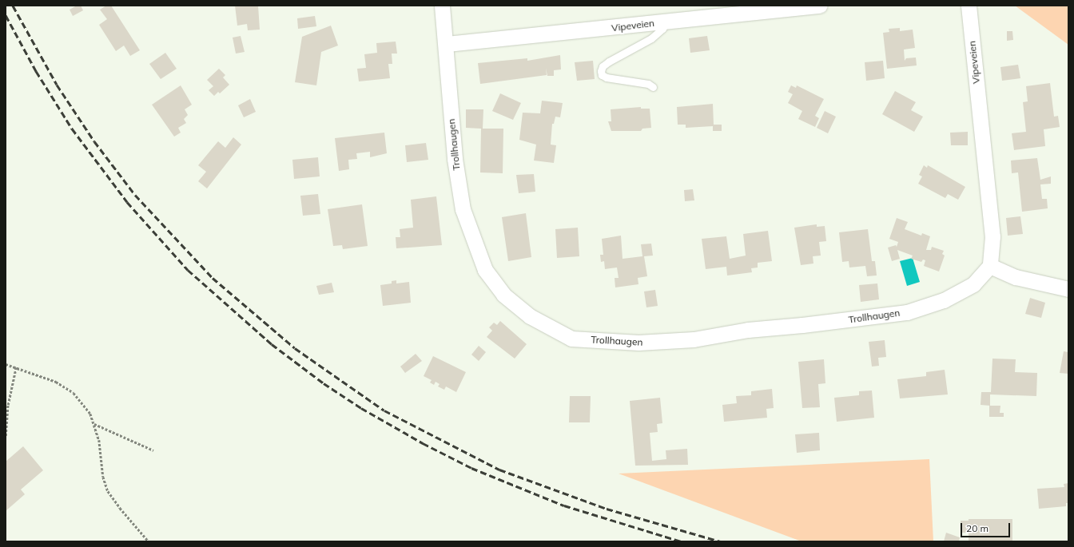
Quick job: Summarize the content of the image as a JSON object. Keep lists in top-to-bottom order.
{
  "streets": {
    "street": ["Vipeveien", "Trollhaugen"]
  },
  "crossings": [
    ["Vipeveien", "Trollhaugen"]
  ],
  "scale_bar": "20 m"
}
